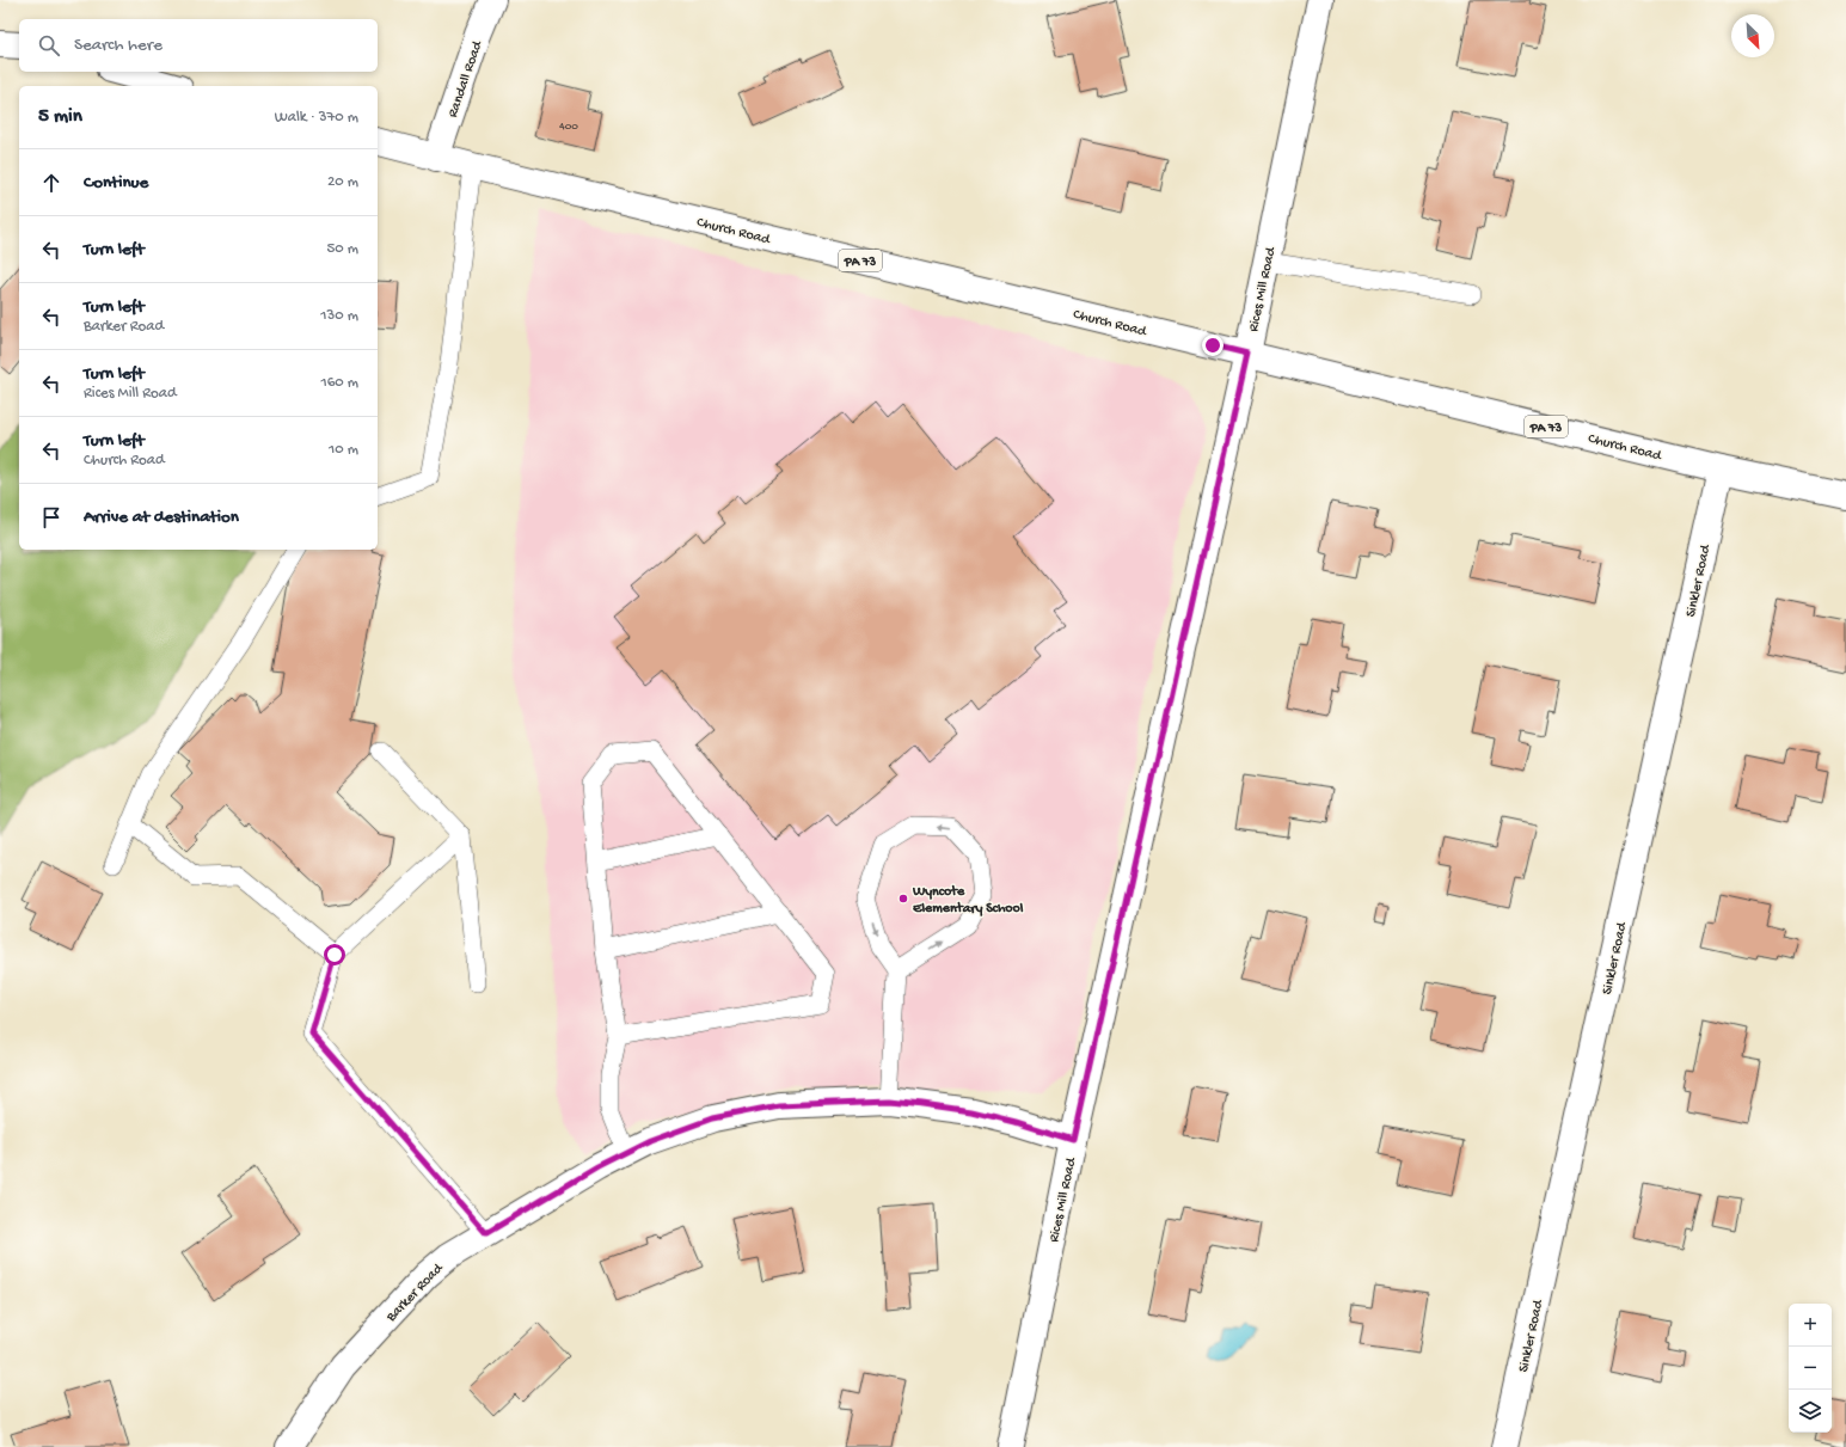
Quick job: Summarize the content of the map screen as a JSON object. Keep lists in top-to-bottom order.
{
  "streets": {
    "street": [
      "Randall Road",
      "Church Road",
      "PA 73",
      "Rices Mill Road",
      "Sinkler Road",
      "Barker Road"
    ]
  },
  "crossings": [
    ["Randall Road", "Church Road"],
    ["Church Road", "Rices Mill Road"],
    ["Church Road", "Sinkler Road"],
    ["Rices Mill Road", "Barker Road"]
  ],
  "places": ["Wyncote Elementary School"],
  "house_numbers": ["400"],
  "north": "bottom right",
  "page": {
    "search": "Search here",
    "heading": ["5 min", "Walk · 370 m"],
    "list": [
      ["Continue", "20 m"],
      ["Turn left", "50 m"],
      ["Turn left", "Barker Road", "130 m"],
      ["Turn left", "Rices Mill Road", "160 m"],
      ["Turn left", "Church Road", "10 m"],
      "Arrive at destination"
    ],
    "map_buttons": ["+", "−"]
  }
}
